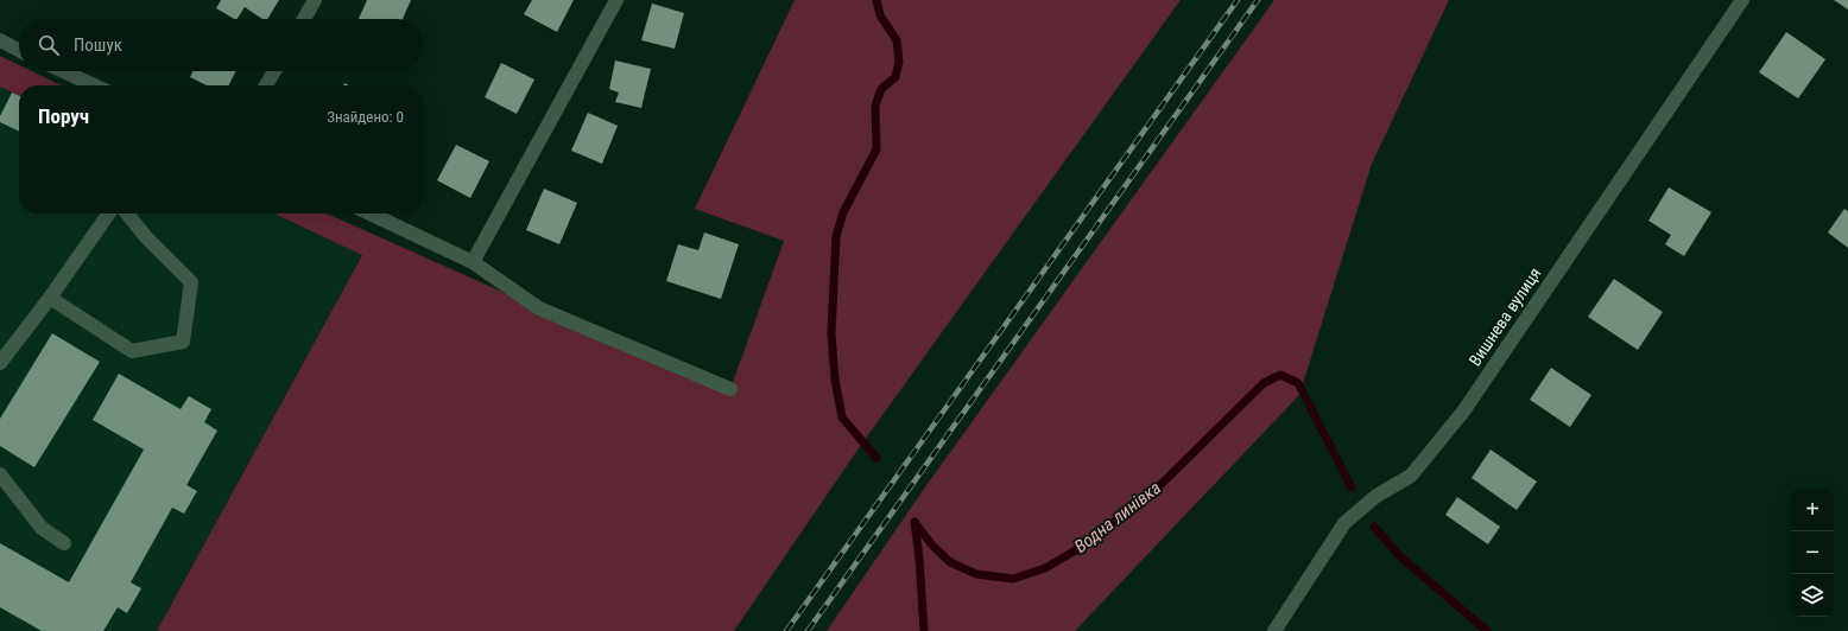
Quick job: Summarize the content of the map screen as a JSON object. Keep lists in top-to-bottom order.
{
  "streets": {
    "street": ["Вишнева вулиця"]
  },
  "water": ["Водна линівка"],
  "page": {
    "search": "Пошук",
    "heading": ["Поруч", "Знайдено: 0"],
    "map_buttons": ["+", "−"]
  }
}
